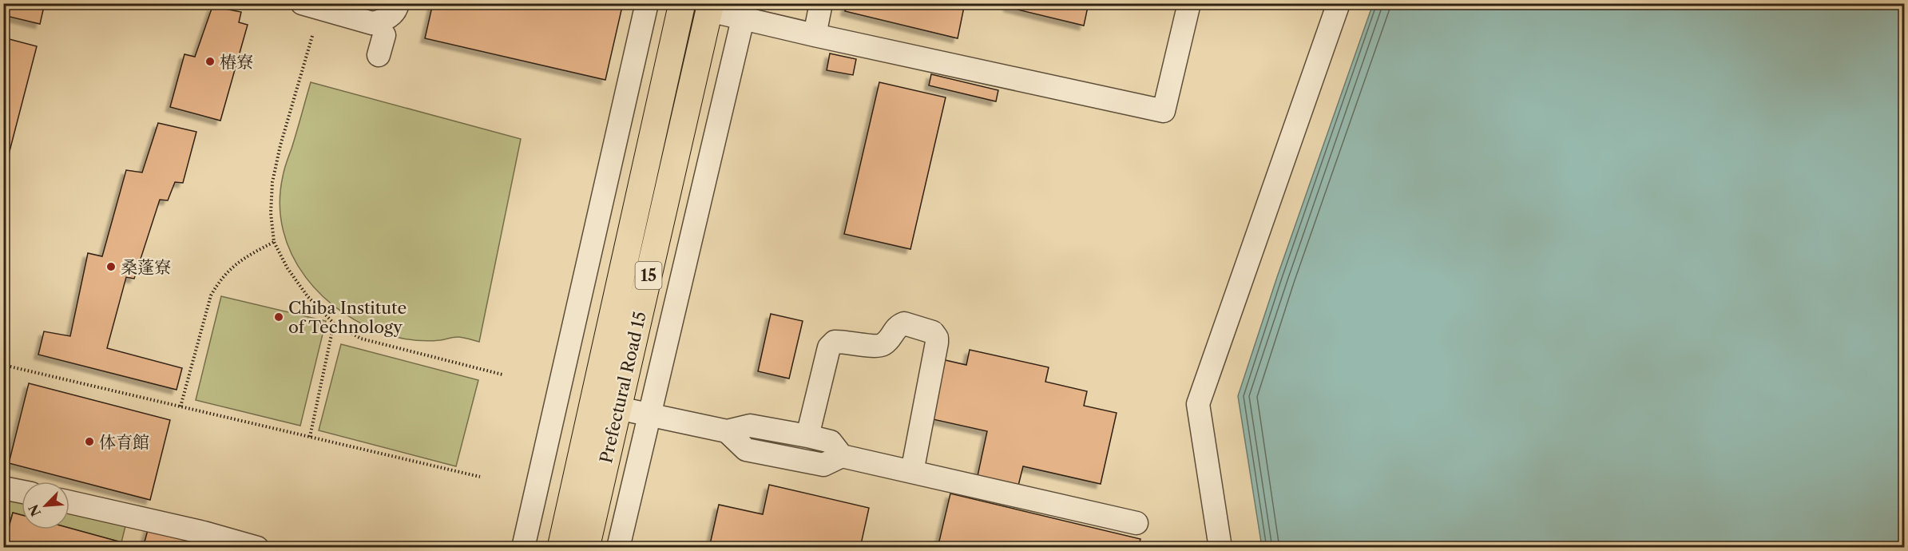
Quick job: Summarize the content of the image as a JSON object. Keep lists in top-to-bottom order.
{
  "streets": {
    "main road": ["15", "Prefectural Road 15"]
  },
  "places": [
    "椿寮",
    "桑蓬寮",
    "Chiba Institute of Technology",
    "体育館"
  ],
  "north": "bottom left"
}
